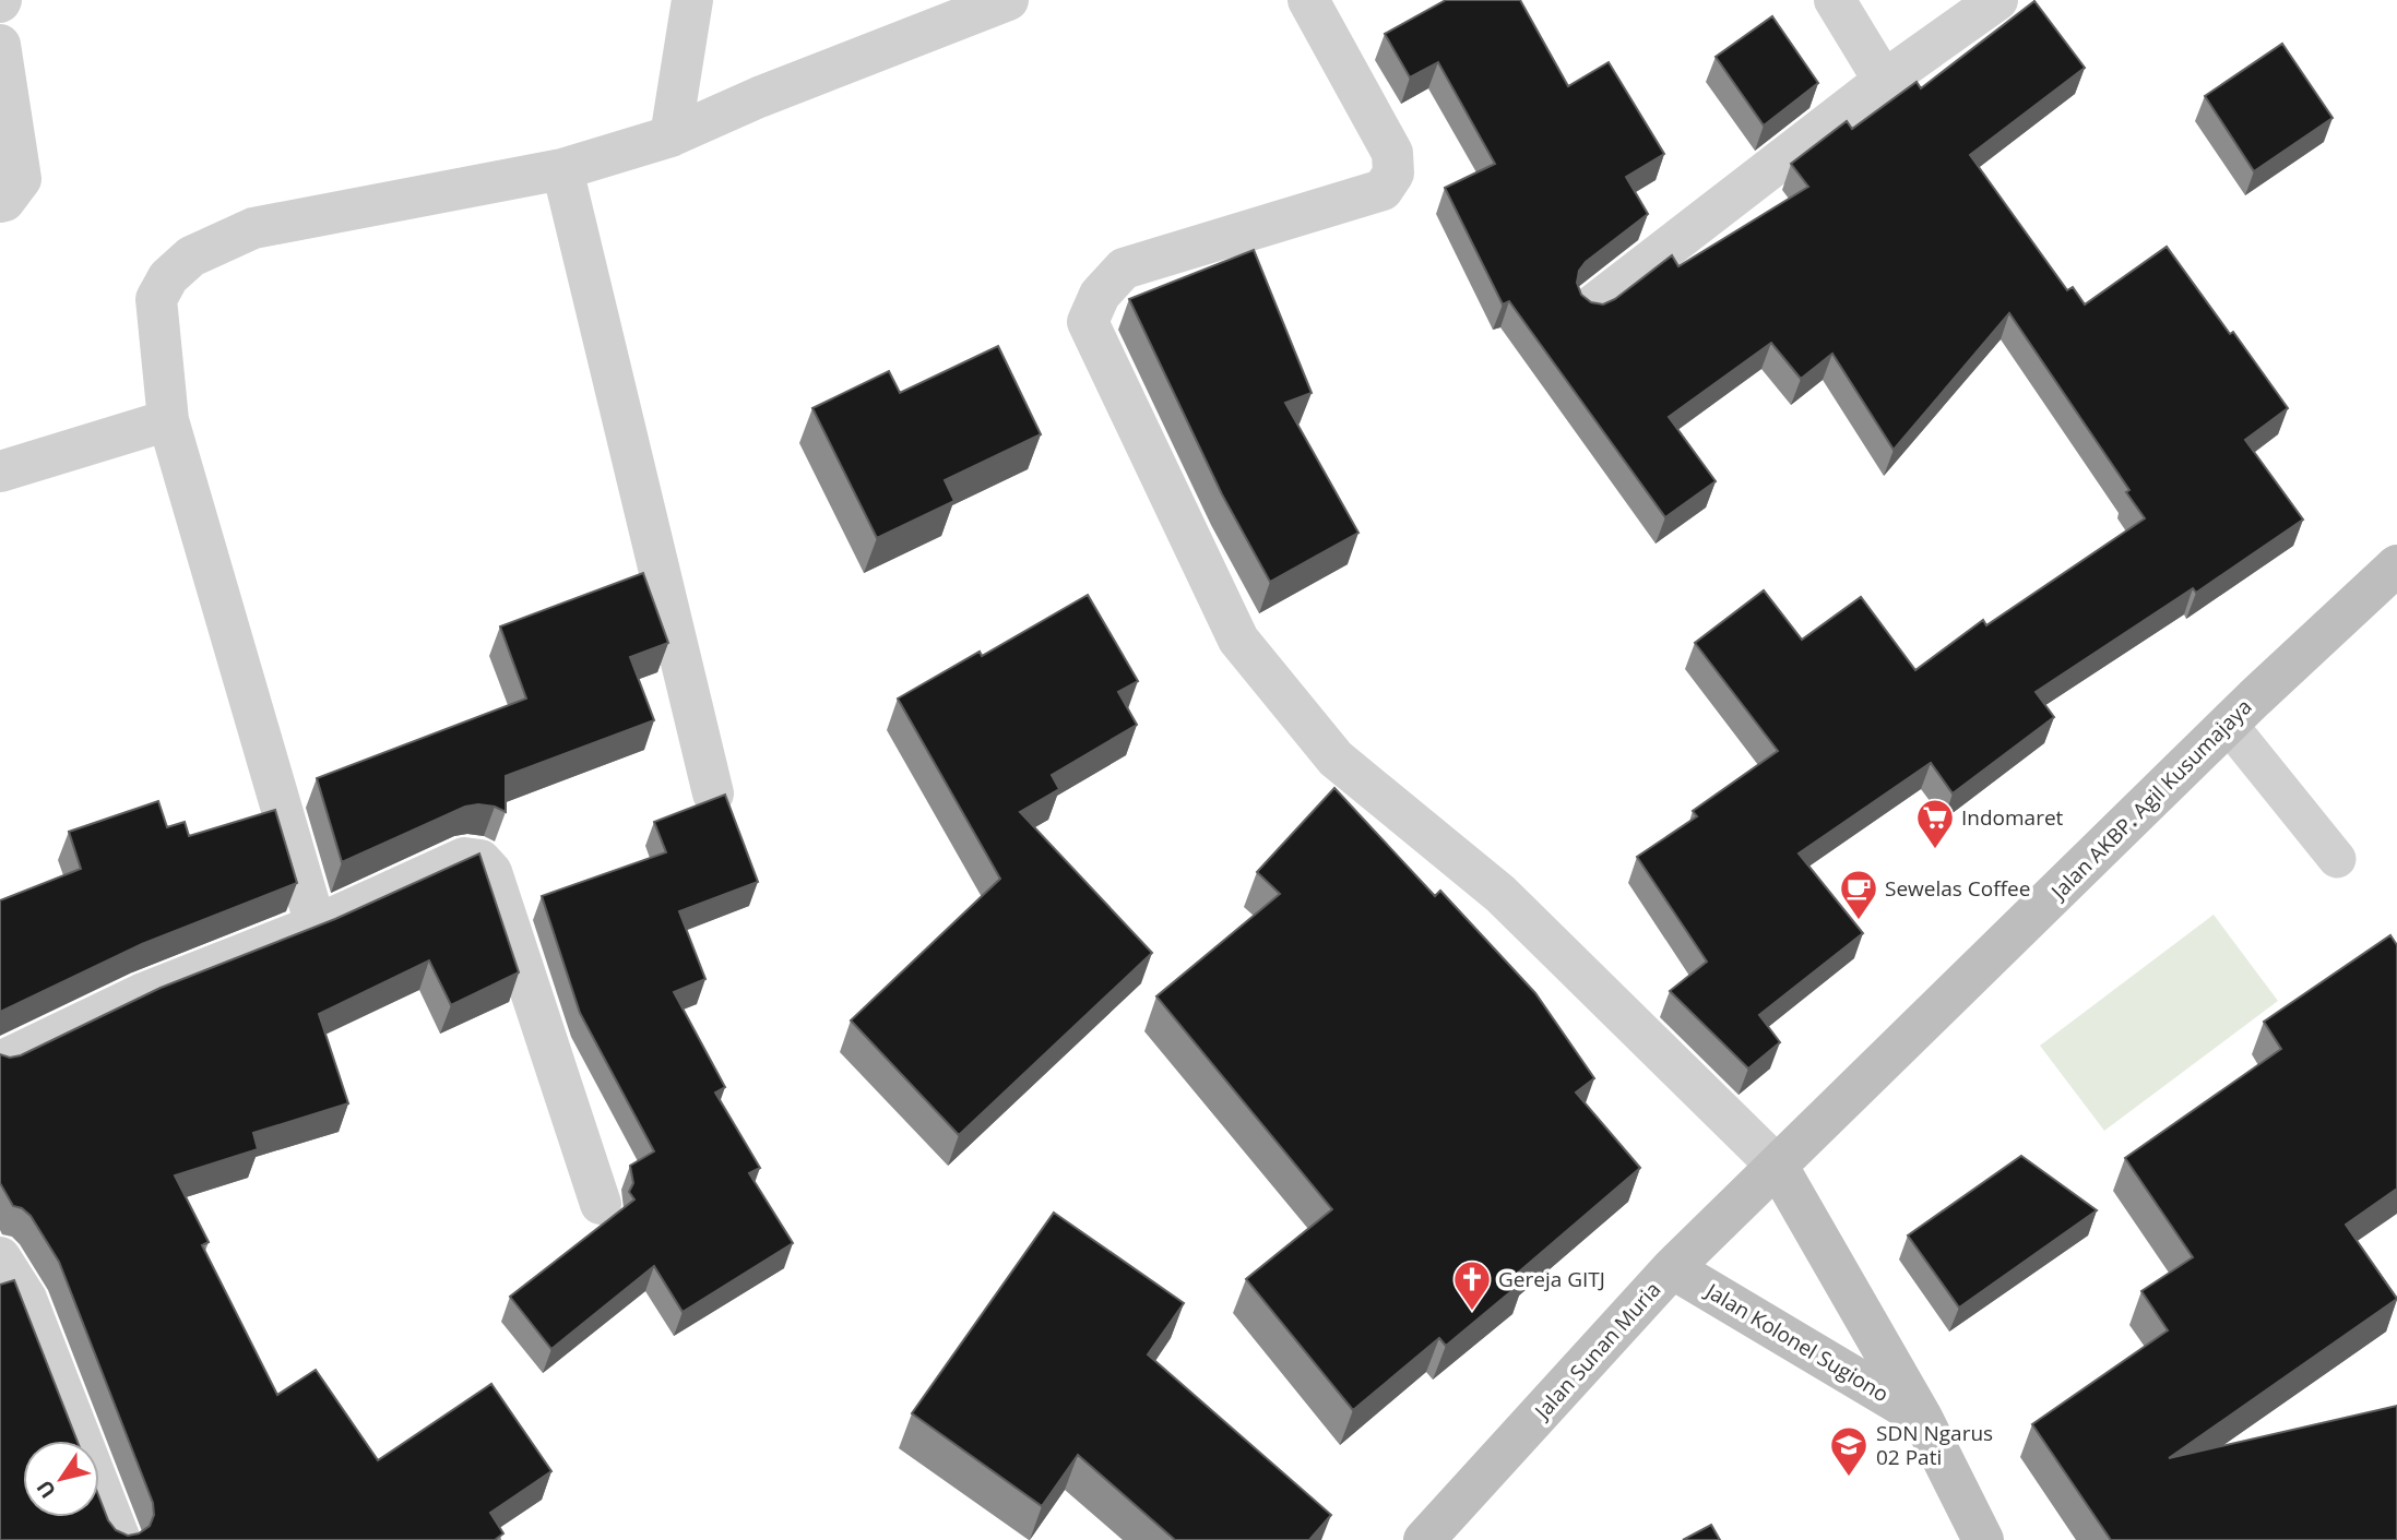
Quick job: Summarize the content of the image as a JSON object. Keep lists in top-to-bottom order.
{
  "streets": {
    "main road": ["Jalan AKBP. Agil Kusumajaya", "Jalan Kolonel Sugiono", "Jalan Sunan Muria"]
  },
  "crossings": [
    ["Jalan AKBP. Agil Kusumajaya", "Jalan Kolonel Sugiono"],
    ["Jalan AKBP. Agil Kusumajaya", "Jalan Sunan Muria"],
    ["Jalan Kolonel Sugiono", "Jalan Sunan Muria"]
  ],
  "places": {
    "supermarket": ["Indomaret"],
    "cafe": ["Sewelas Coffee"],
    "church": ["Gereja GITJ"],
    "school or university": ["SDN Ngarus 02 Pati"]
  },
  "north": "bottom left"
}
